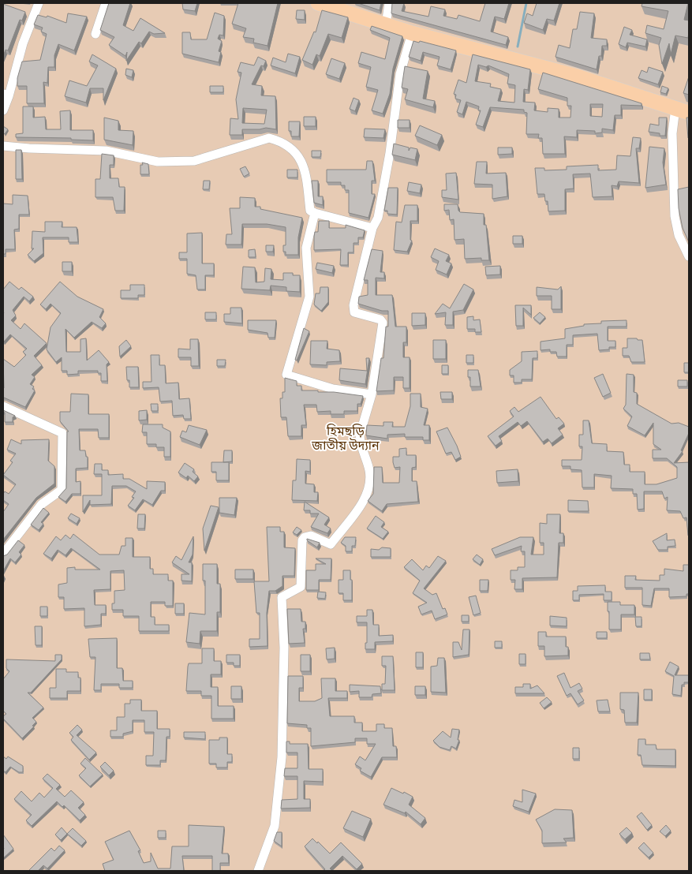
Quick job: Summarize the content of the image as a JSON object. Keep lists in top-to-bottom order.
{
  "parks": ["হিমছড়ি জাতীয় উদ্যান"]
}
